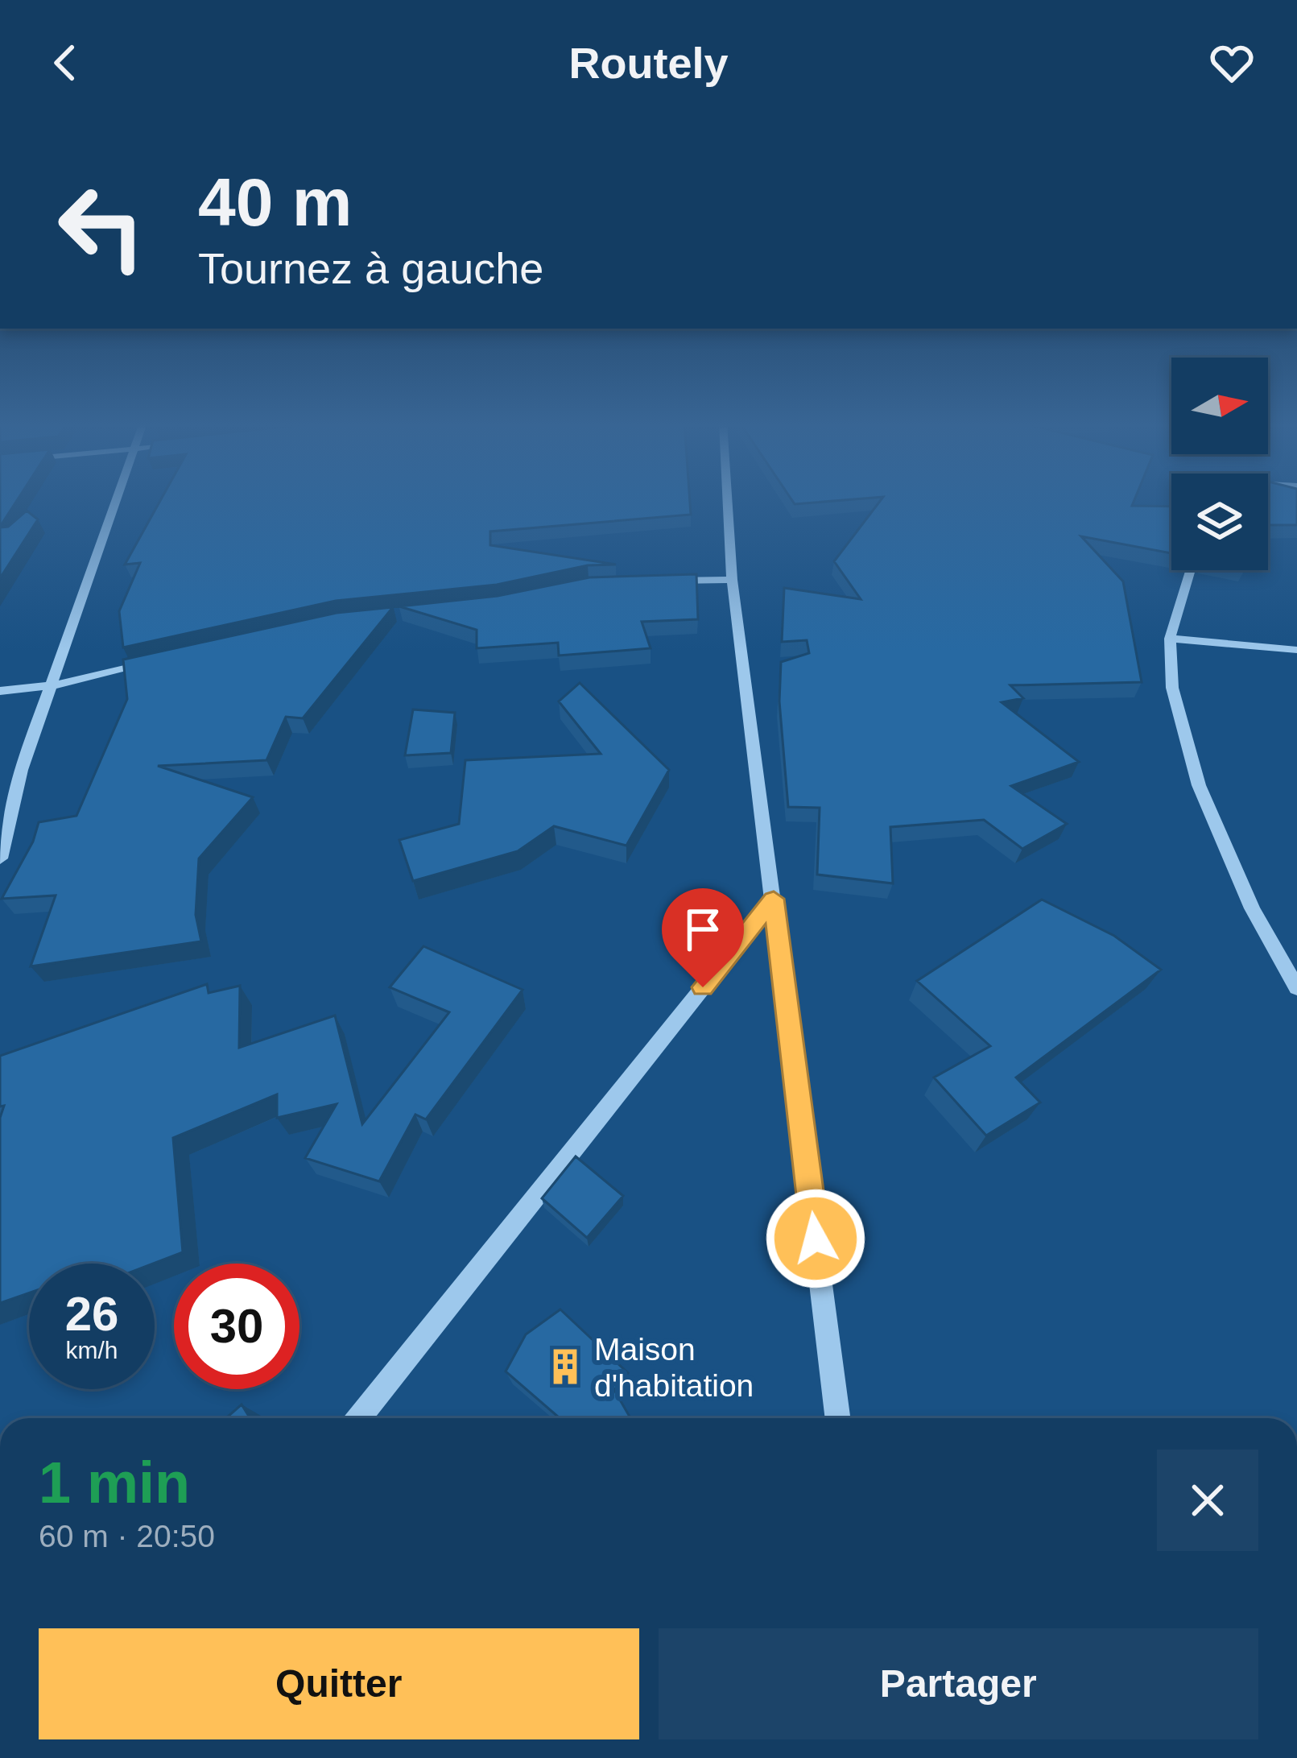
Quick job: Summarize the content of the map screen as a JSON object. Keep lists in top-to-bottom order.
{
  "places": {
    "building": ["Maison d'habitation"]
  },
  "north": "right",
  "page": {
    "header": "Routely",
    "turn": ["40 m", "Tournez à gauche"],
    "speed": "26 km/h",
    "limit": "30",
    "heading": ["1 min", "60 m · 20:50"],
    "buttons": ["Quitter", "Partager"]
  }
}
